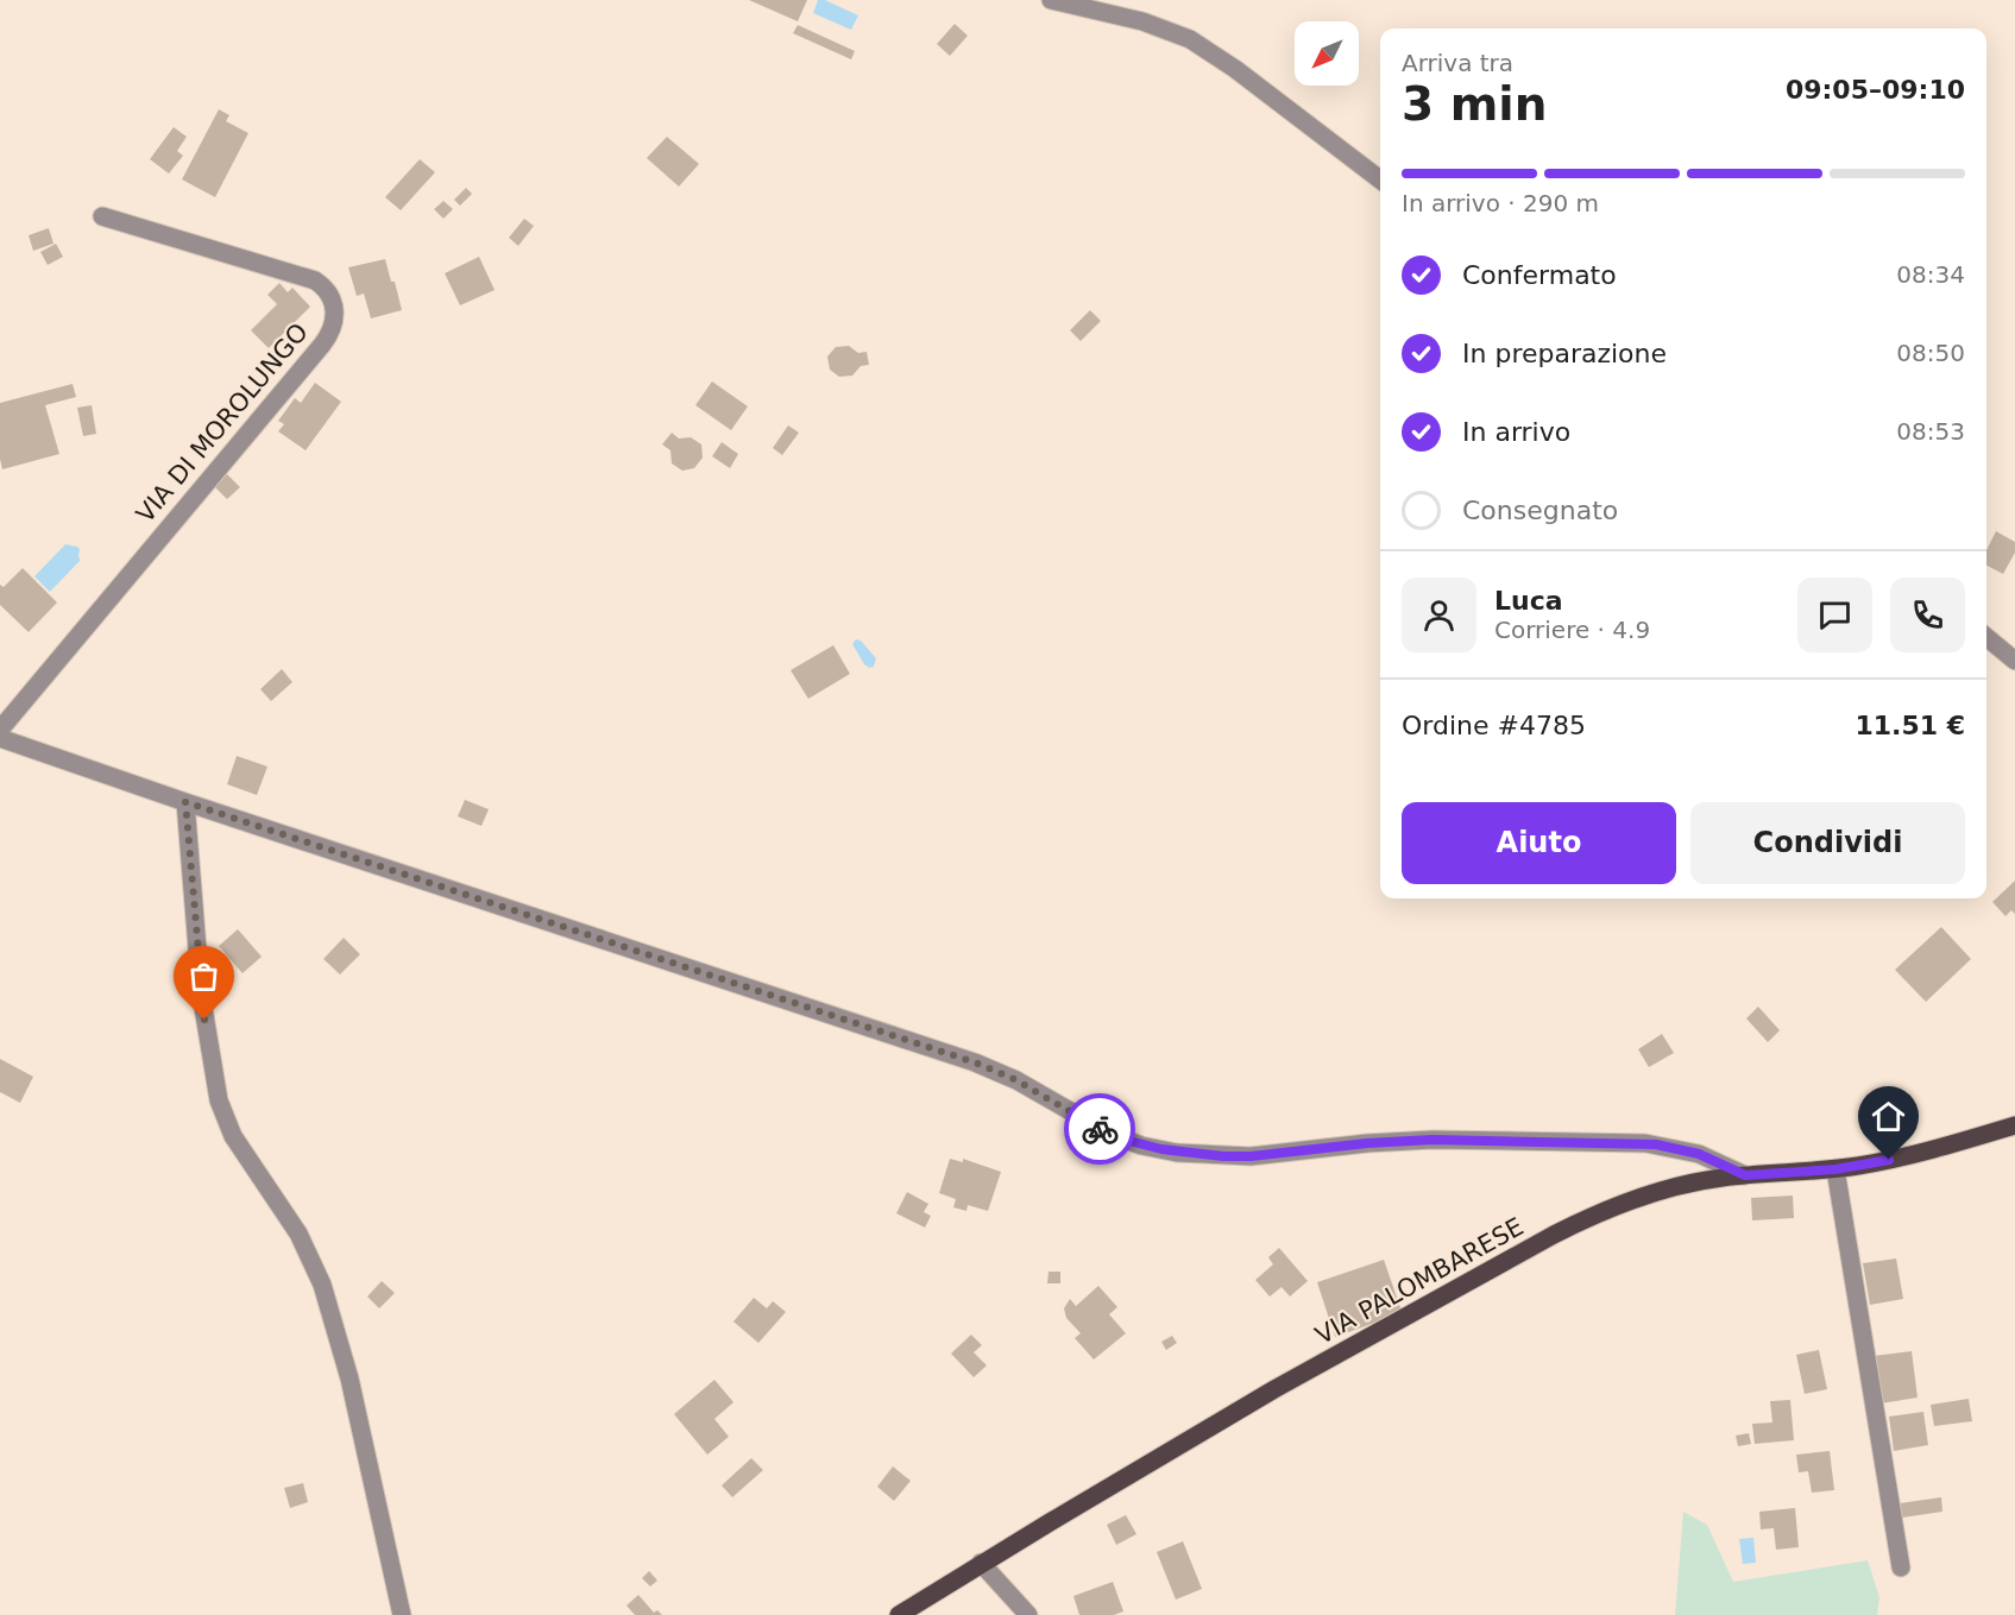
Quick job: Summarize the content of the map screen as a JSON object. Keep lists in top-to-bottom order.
{
  "streets": {
    "main road": ["VIA PALOMBARESE"],
    "street": ["VIA DI MOROLUNGO"]
  },
  "north": "bottom left",
  "page": {
    "heading": ["3 min", "Arriva tra", "09:05–09:10"],
    "panel": [
      "Luca",
      "Corriere · 4.9",
      "Ordine #4785",
      "11.51 €"
    ],
    "bar": "In arrivo · 290 m",
    "list": [
      ["Confermato", "08:34"],
      ["In preparazione", "08:50"],
      ["In arrivo", "08:53"],
      "Consegnato"
    ],
    "buttons": ["Aiuto", "Condividi"]
  }
}
